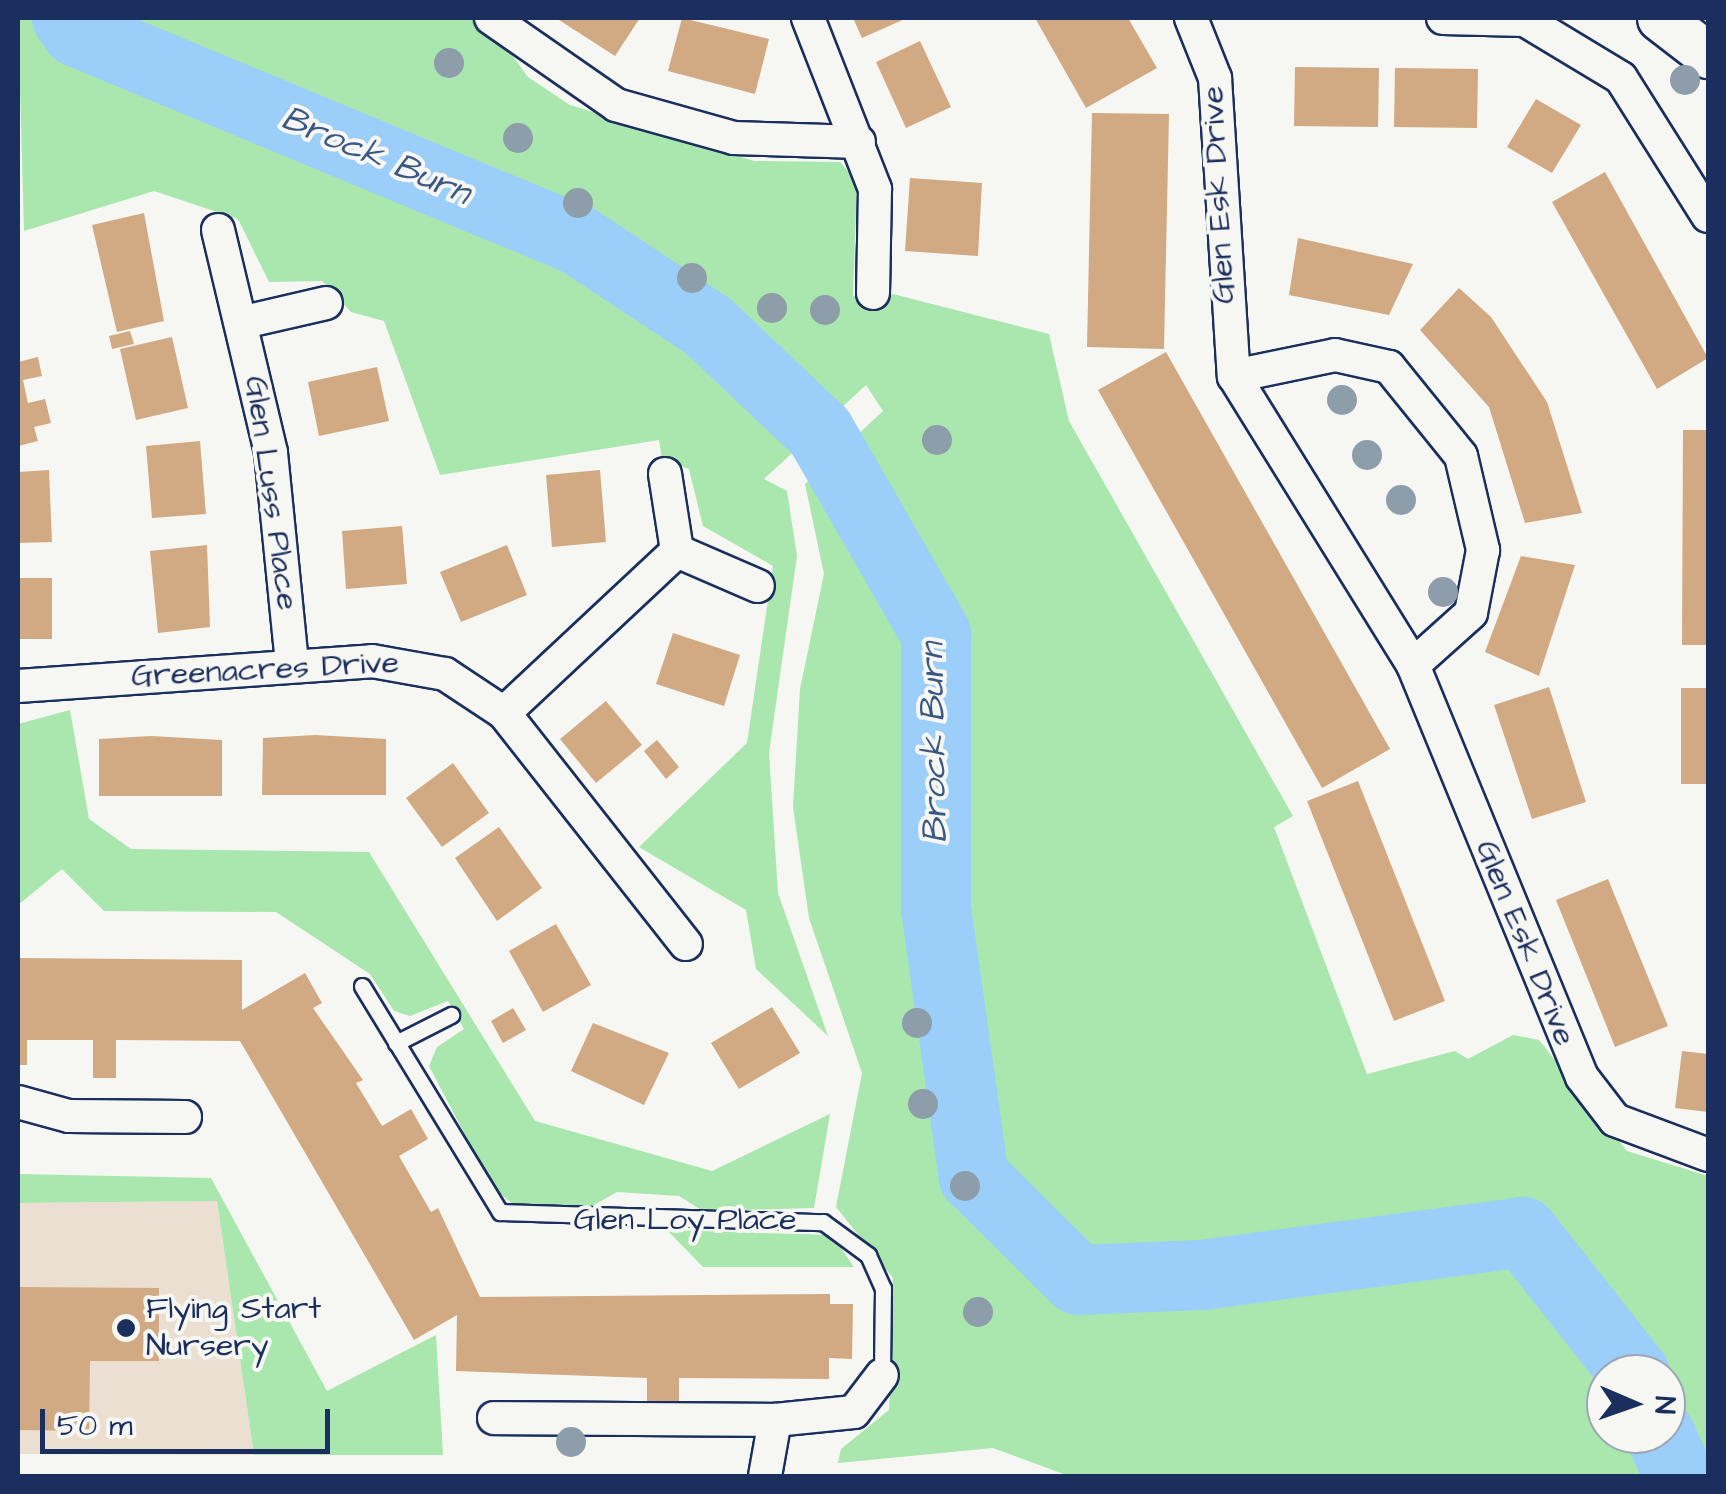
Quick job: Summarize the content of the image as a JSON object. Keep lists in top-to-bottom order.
{
  "streets": {
    "street": [
      "Glen Esk Drive",
      "Glen Luss Place",
      "Greenacres Drive",
      "Glen Loy Place"
    ]
  },
  "crossings": [
    ["Glen Luss Place", "Greenacres Drive"]
  ],
  "water": ["Brock Burn"],
  "places": ["Flying Start Nursery"],
  "scale_bar": "50 m",
  "north": "right"
}
